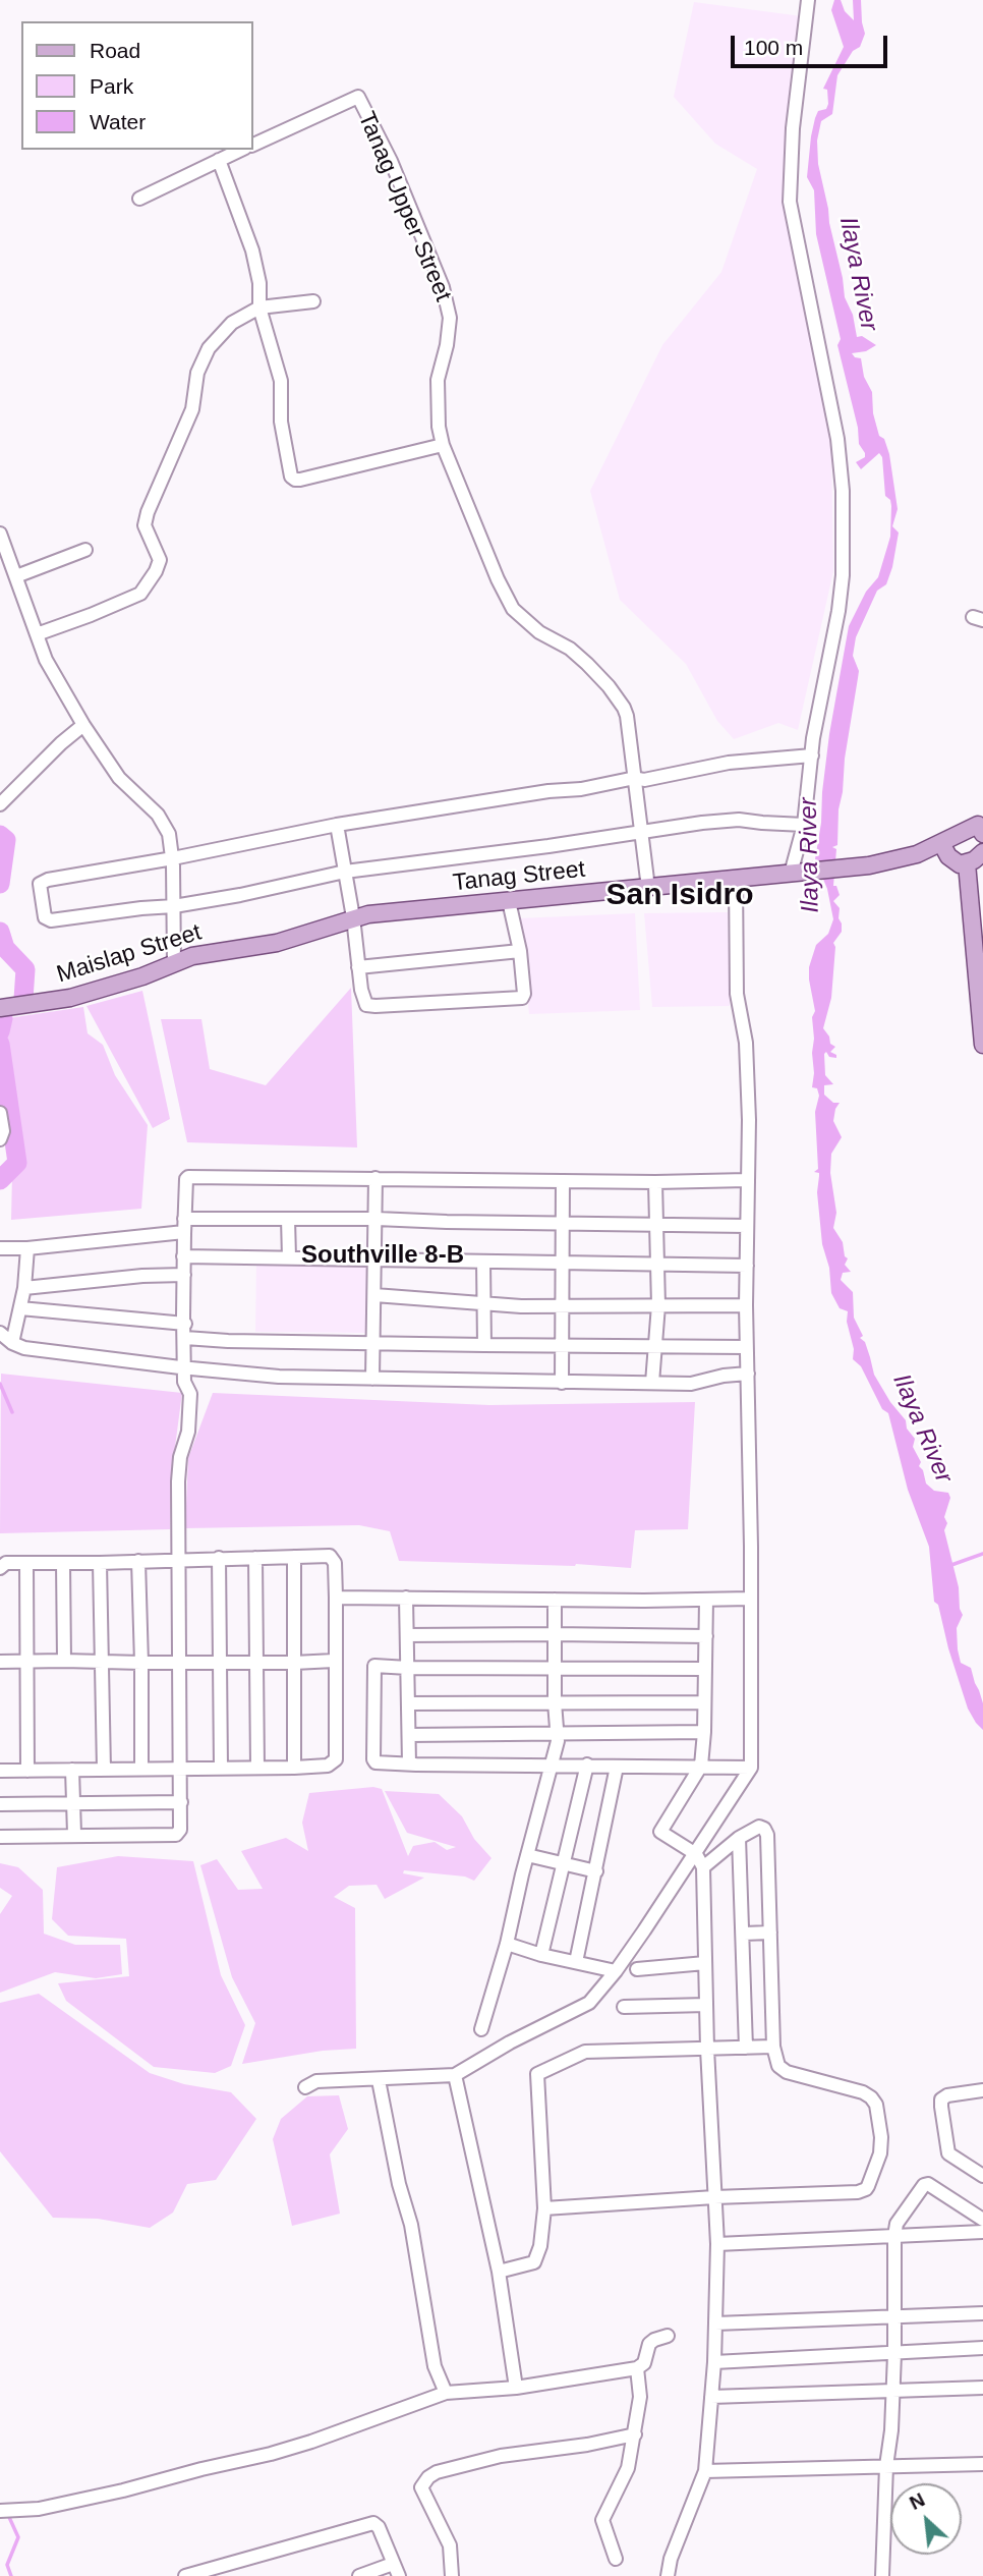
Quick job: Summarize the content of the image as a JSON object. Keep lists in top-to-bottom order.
{
  "streets": {
    "main road": ["Tanag Street", "Maislap Street"],
    "street": ["Tanag Upper Street"]
  },
  "crossings": [
    ["Tanag Upper Street", "Tanag Street"],
    ["Tanag Street", "Maislap Street"]
  ],
  "districts": ["San Isidro", "Southville 8-B"],
  "water": ["Ilaya River"],
  "legend": ["Road", "Park", "Water"],
  "scale_bar": "100 m",
  "north": "top left"
}
